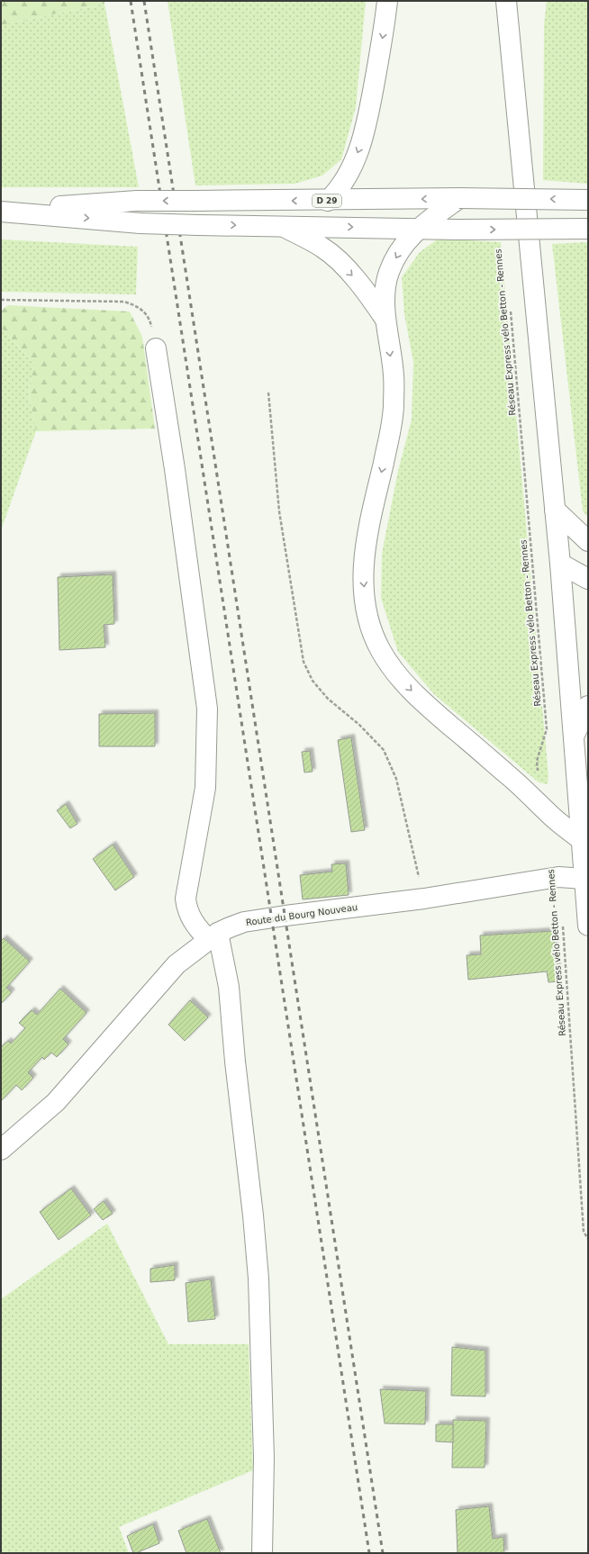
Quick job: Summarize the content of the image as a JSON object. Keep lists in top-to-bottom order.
{
  "streets": {
    "main road": ["D 29", "Route du Bourg Nouveau"],
    "path": ["Réseau Express vélo Betton - Rennes"]
  }
}
